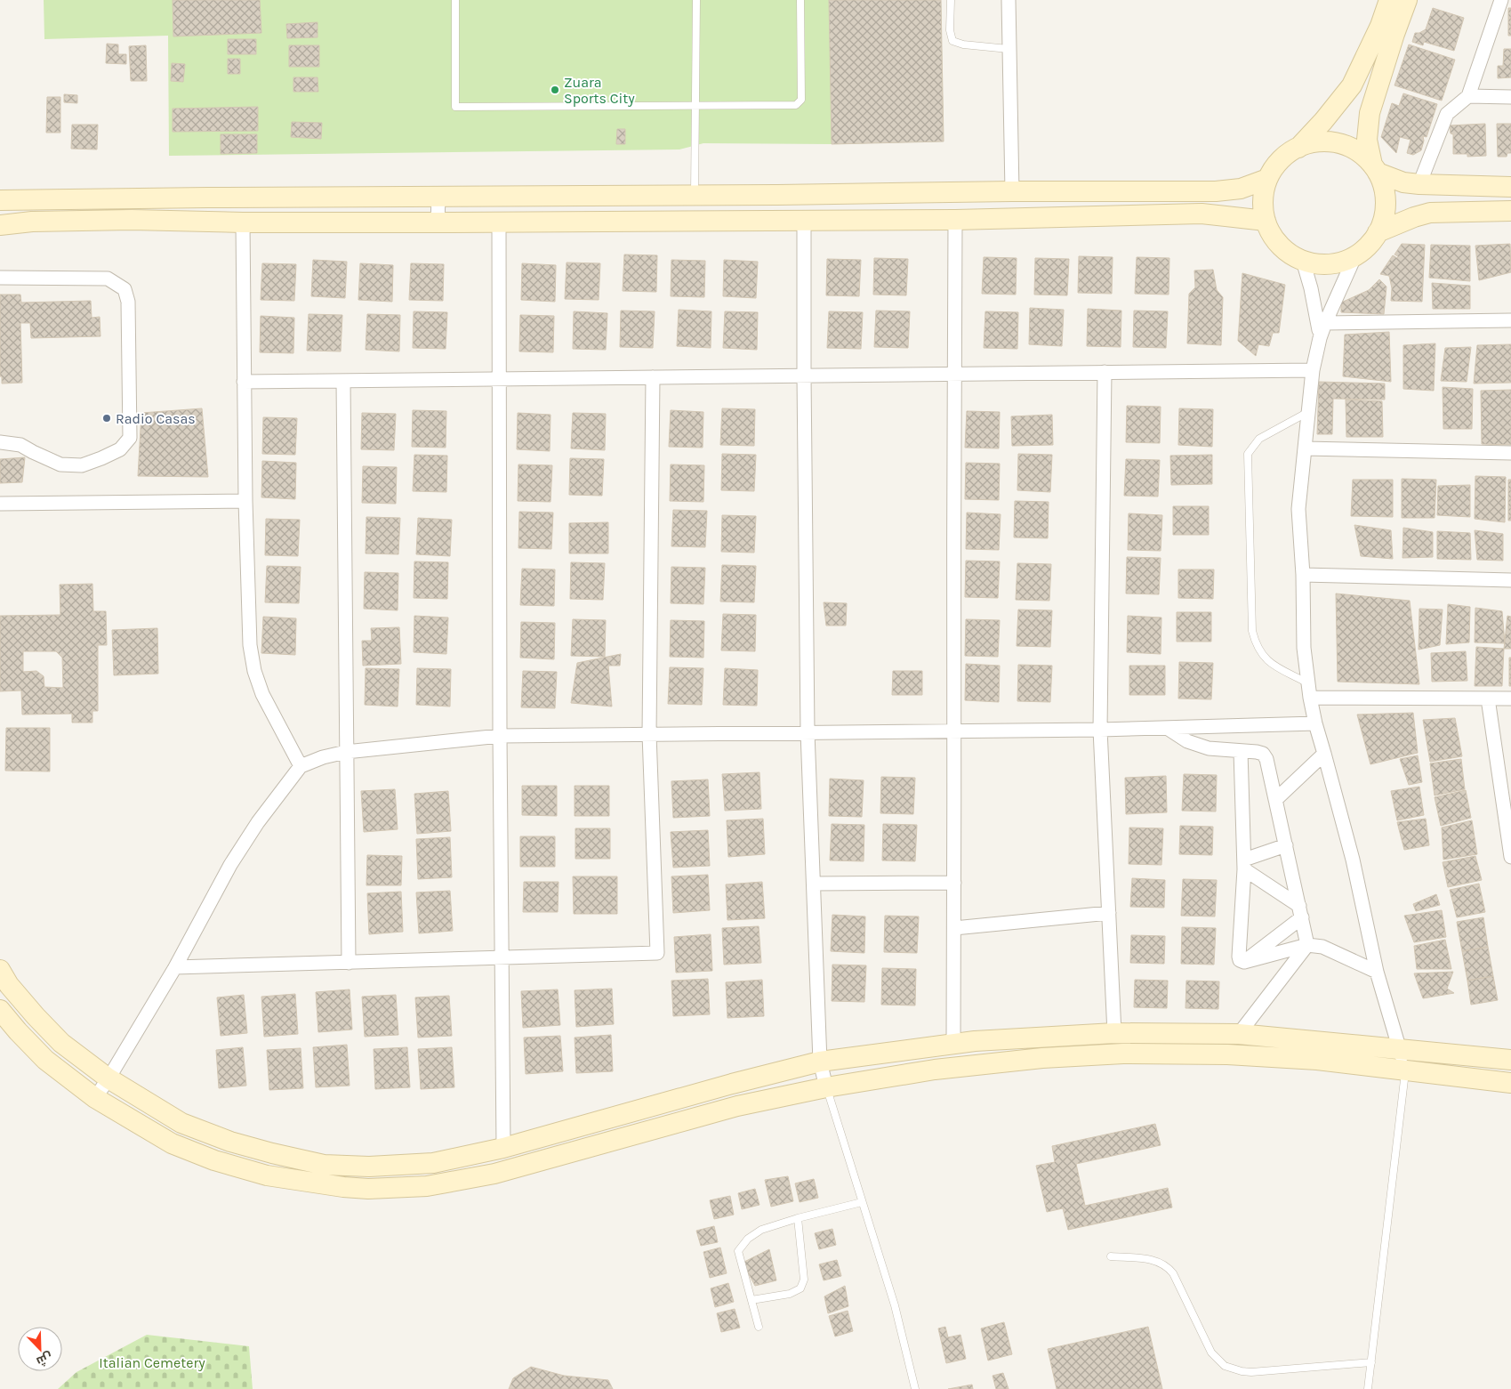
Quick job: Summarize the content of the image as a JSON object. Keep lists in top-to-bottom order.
{
  "parks": ["Italian Cemetery"],
  "places": ["Zuara Sports City", "Radio Casas"],
  "north": "bottom right"
}
